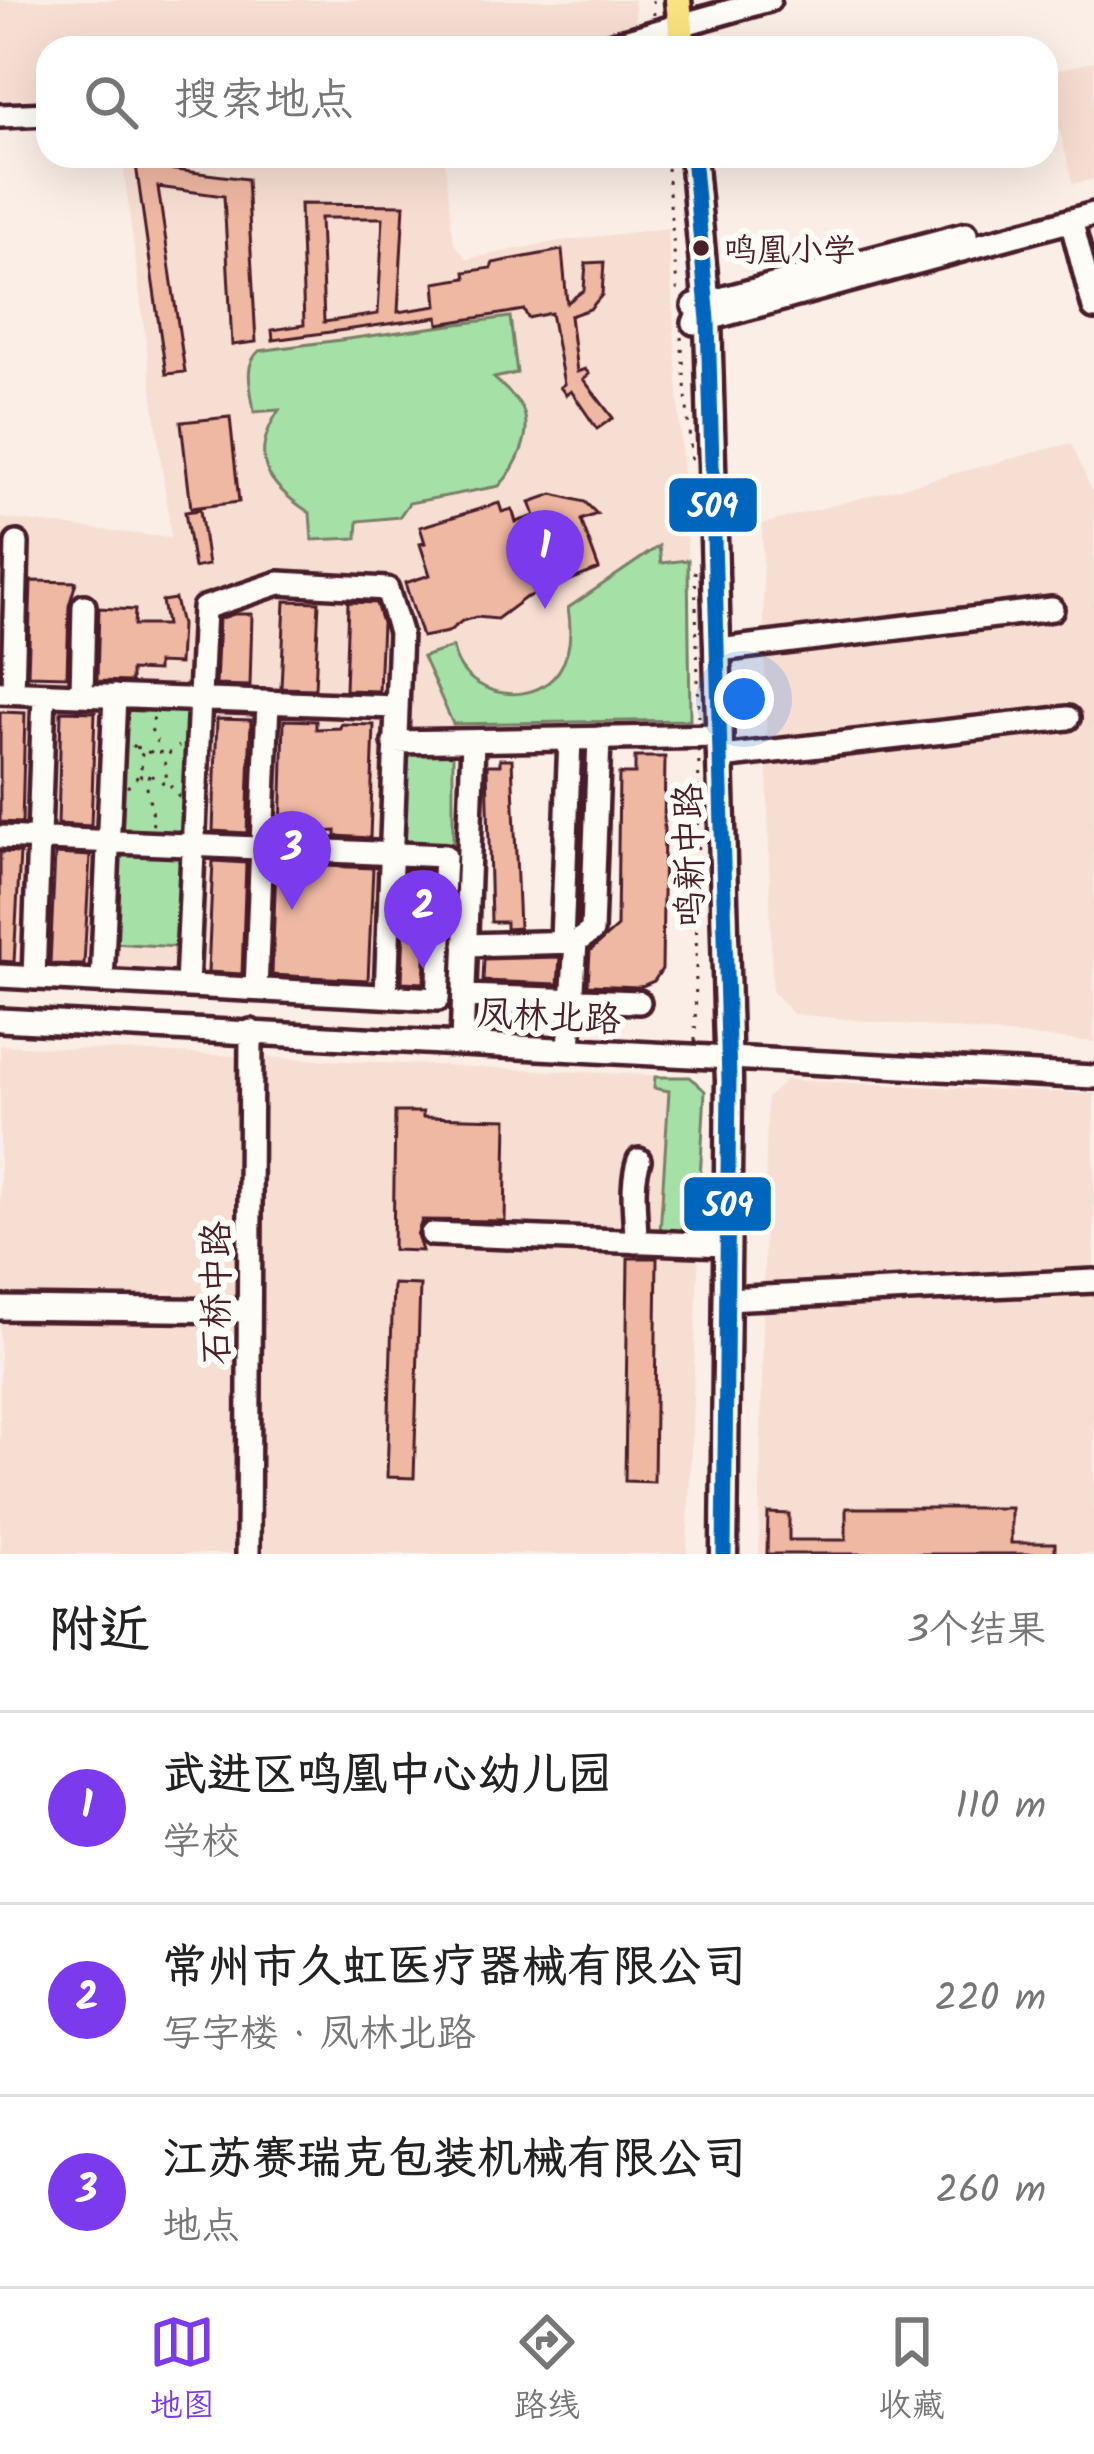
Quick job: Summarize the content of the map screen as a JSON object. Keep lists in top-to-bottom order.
{
  "streets": {
    "main road": ["鸣新中路"],
    "street": ["凤林北路", "石桥中路"]
  },
  "crossings": [
    ["鸣新中路", "凤林北路"],
    ["凤林北路", "石桥中路"]
  ],
  "places": ["鸣凰小学"],
  "lines": ["transit line 509"],
  "page": {
    "search": "搜索地点",
    "pins": ["1", "3", "2"],
    "heading": ["附近", "3个结果"],
    "list": [
      {
        "mark": "1",
        "name": "武进区鸣凰中心幼儿园",
        "note": "学校",
        "value": "110 m"
      },
      {
        "mark": "2",
        "name": "常州市久虹医疗器械有限公司",
        "note": "写字楼 · 凤林北路",
        "value": "220 m"
      },
      {
        "mark": "3",
        "name": "江苏赛瑞克包装机械有限公司",
        "note": "地点",
        "value": "260 m"
      }
    ],
    "nav": ["地图", "路线", "收藏"]
  }
}
